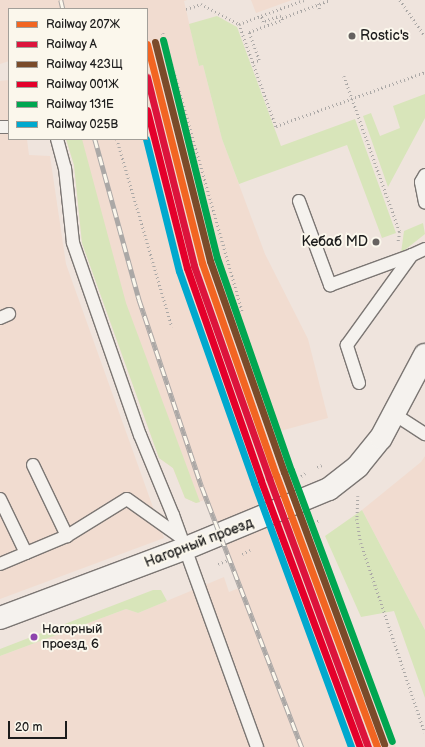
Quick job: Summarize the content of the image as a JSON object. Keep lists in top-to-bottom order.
{
  "streets": {
    "street": ["Нагорный проезд"]
  },
  "places": ["Rostic's", "Кебаб MD", "Нагорный проезд, 6"],
  "lines": [
    "rail line 131Е",
    "rail line 423Щ",
    "rail line 207Ж",
    "rail line A",
    "rail line 001Ж",
    "rail line 025В"
  ],
  "legend": [
    "Railway 207Ж",
    "Railway A",
    "Railway 423Щ",
    "Railway 001Ж",
    "Railway 131Е",
    "Railway 025В"
  ],
  "scale_bar": "20 m"
}
